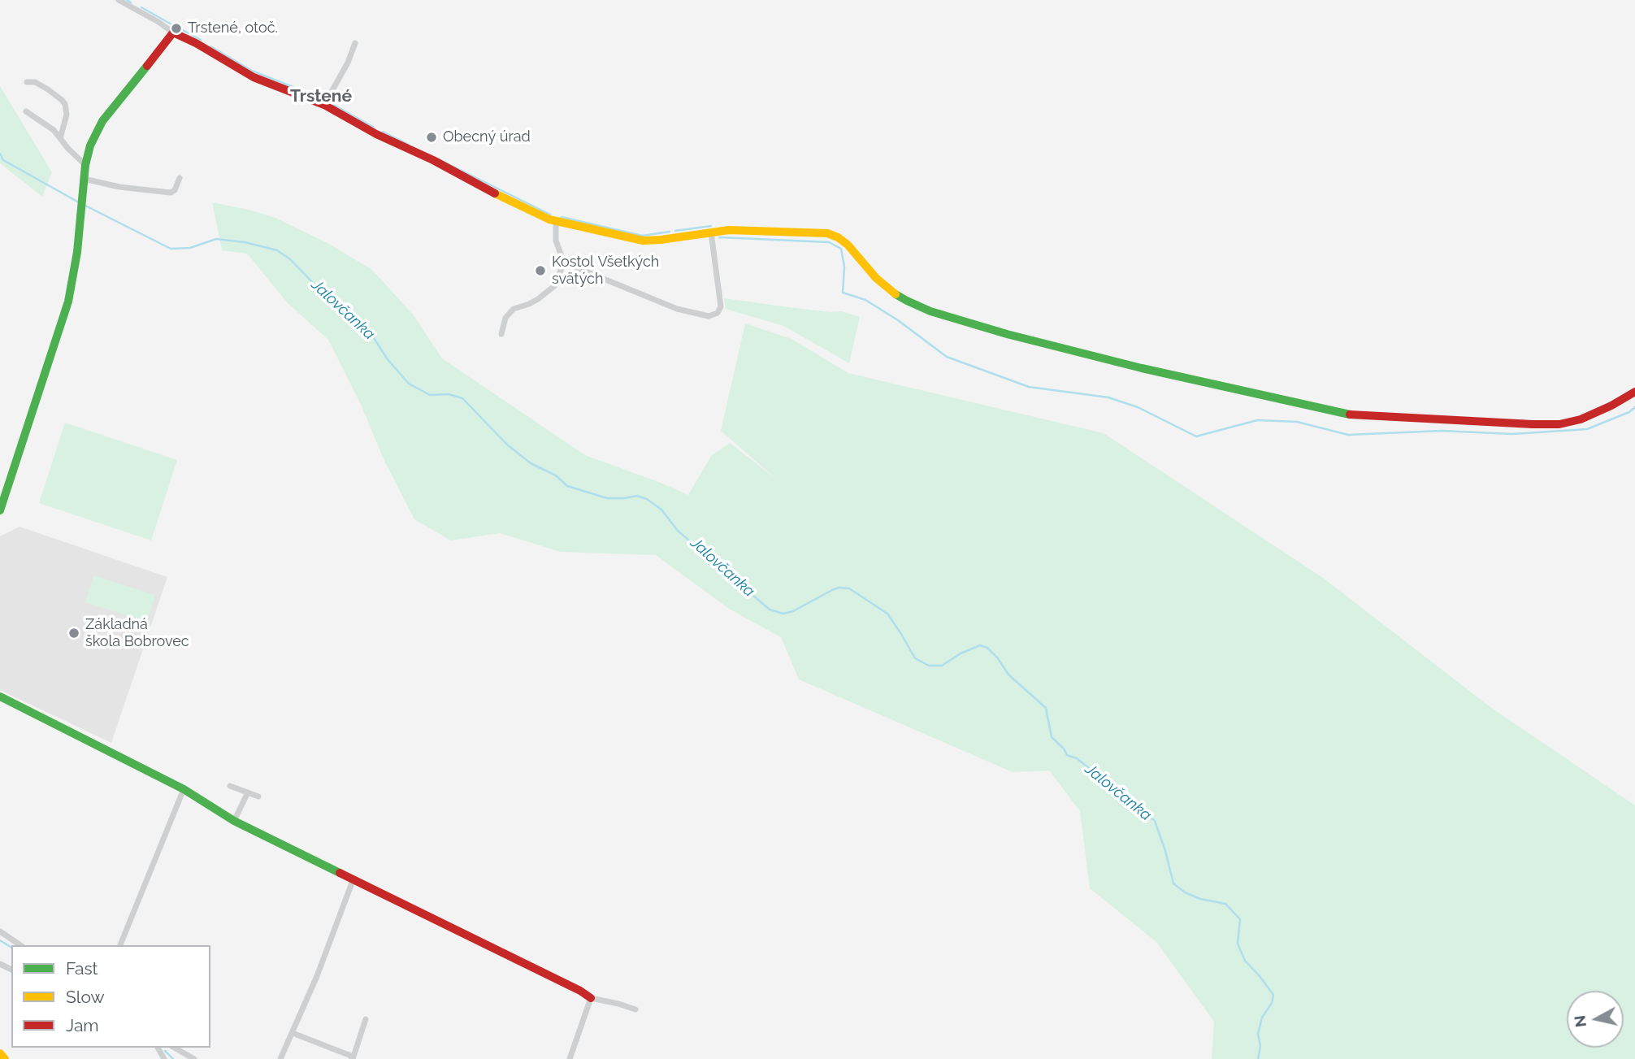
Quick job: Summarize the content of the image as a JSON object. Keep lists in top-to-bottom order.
{
  "districts": ["Trstené"],
  "water": ["Jalovčanka"],
  "places": [
    "Trstené, otoč.",
    "Obecný úrad",
    "Kostol Všetkých svätých",
    "Základná škola Bobrovec"
  ],
  "legend": ["Fast", "Slow", "Jam"],
  "north": "left"
}
